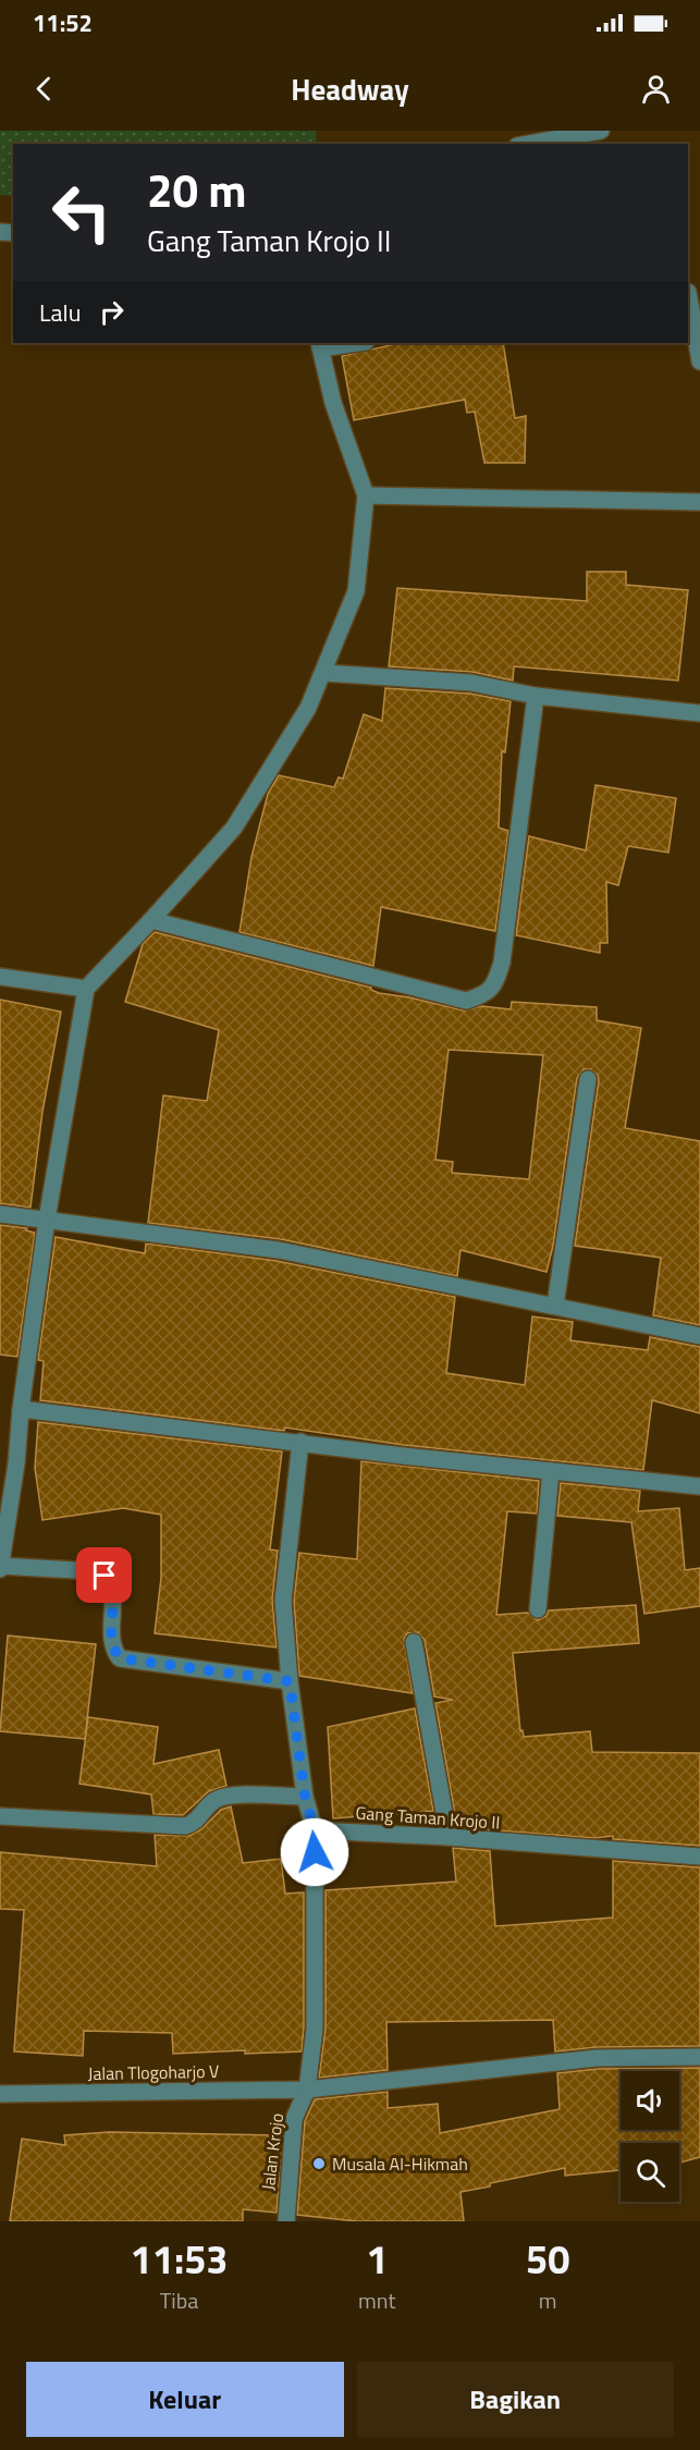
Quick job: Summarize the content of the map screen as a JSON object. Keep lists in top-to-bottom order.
{
  "streets": {
    "street": ["Gang Taman Krojo II", "Jalan Tlogoharjo V", "Jalan Krojo"]
  },
  "crossings": [
    ["Gang Taman Krojo II", "Jalan Krojo"],
    ["Jalan Tlogoharjo V", "Jalan Krojo"]
  ],
  "places": ["Musala Al-Hikmah"],
  "page": {
    "status": "11:52",
    "header": "Headway",
    "turn": ["20 m", "Gang Taman Krojo II"],
    "then": "Lalu",
    "eta": [
      "11:53",
      "Tiba",
      "1",
      "mnt",
      "50",
      "m"
    ],
    "buttons": ["Keluar", "Bagikan"]
  }
}
